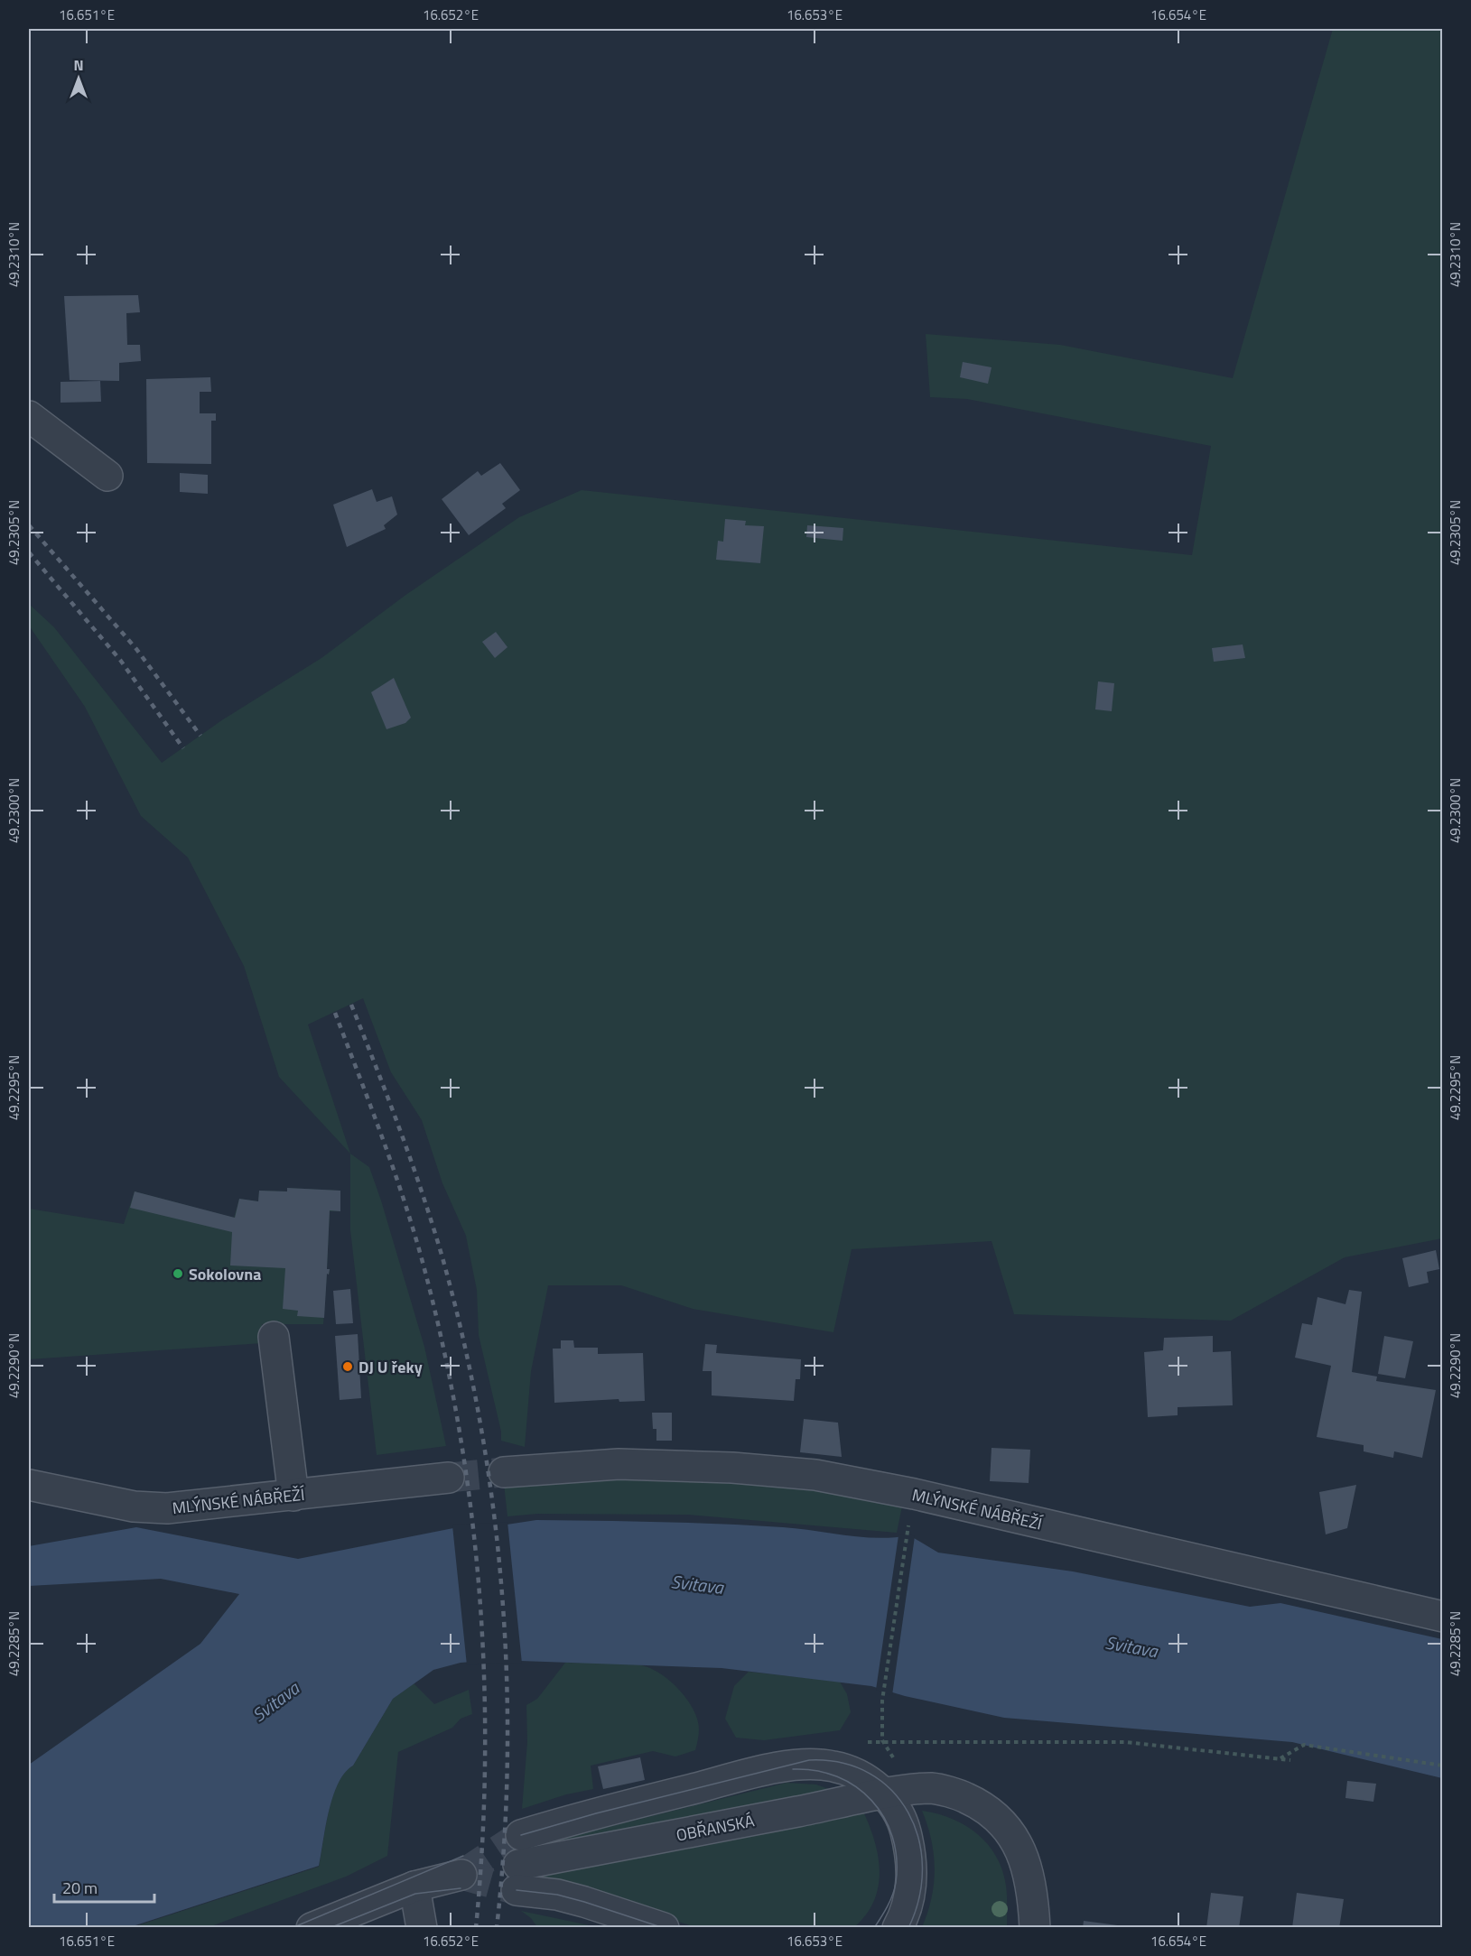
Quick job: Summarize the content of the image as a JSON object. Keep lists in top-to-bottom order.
{
  "streets": {
    "street": ["MLÝNSKÉ NÁBŘEŽÍ", "OBŘANSKÁ"]
  },
  "water": ["Svitava"],
  "places": ["Sokolovna", "DJ U řeky"],
  "scale_bar": "20 m",
  "north": "top",
  "coordinates": [
    "16.651°E",
    "16.652°E",
    "16.653°E",
    "16.654°E",
    "49.2310°N",
    "49.2305°N",
    "49.2300°N",
    "49.2295°N",
    "49.2290°N",
    "49.2285°N"
  ]
}
